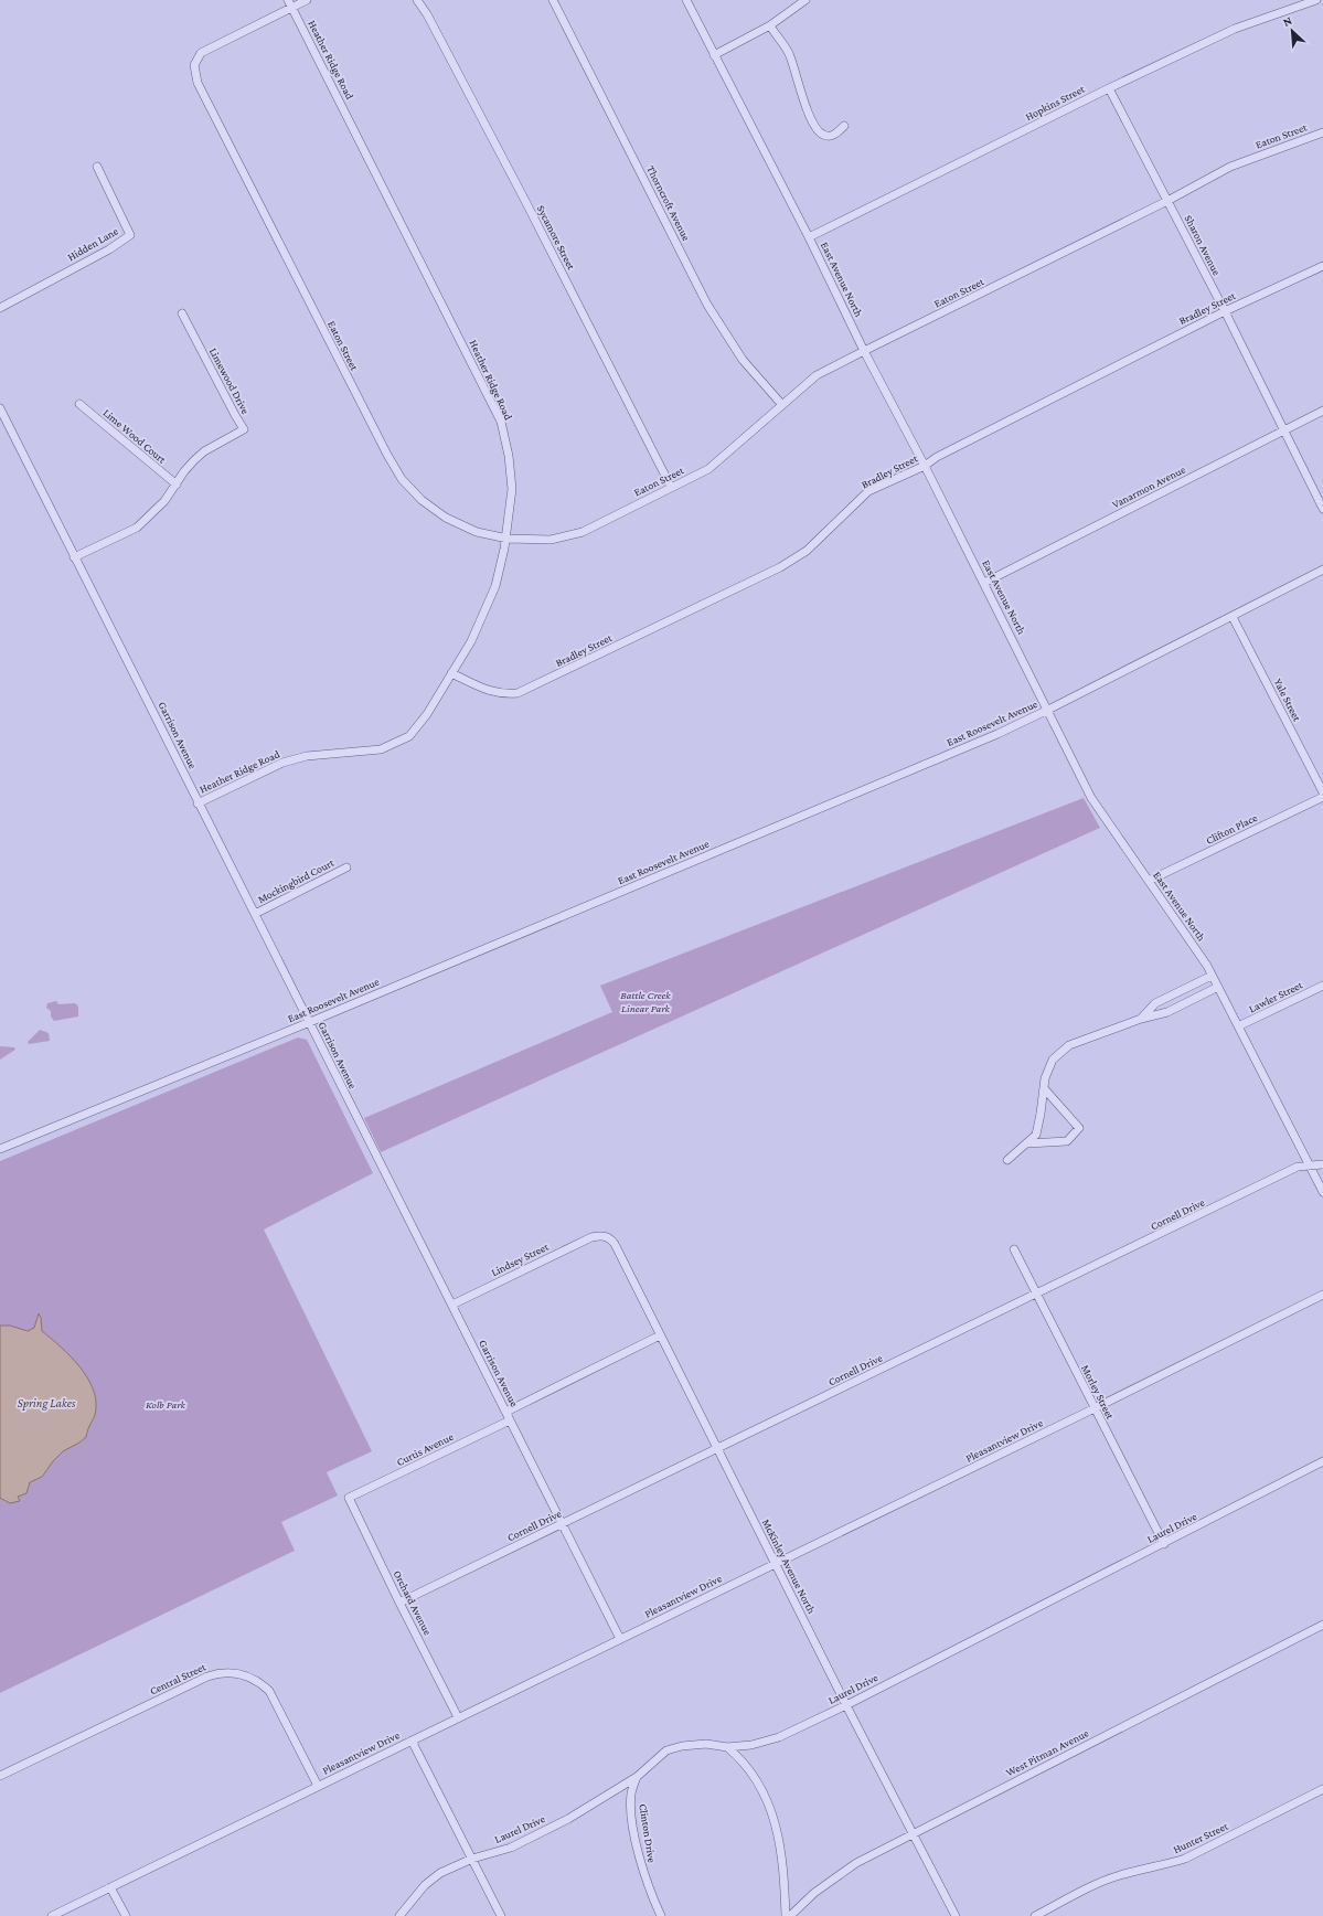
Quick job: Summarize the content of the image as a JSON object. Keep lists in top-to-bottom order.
{
  "streets": {
    "street": [
      "Heather Ridge Road",
      "Hopkins Street",
      "Eaton Street",
      "Thorncroft Avenue",
      "Sycamore Street",
      "Hidden Lane",
      "Sharon Avenue",
      "East Avenue North",
      "Bradley Street",
      "Limewood Drive",
      "Lime Wood Court",
      "Vanarmon Avenue",
      "Yale Street",
      "East Roosevelt Avenue",
      "Garrison Avenue",
      "Clifton Place",
      "Mockingbird Court",
      "Lawler Street",
      "Cornell Drive",
      "Lindsey Street",
      "Morley Street",
      "Pleasantview Drive",
      "Curtis Avenue",
      "Laurel Drive",
      "McKinley Avenue North",
      "Orchard Avenue",
      "Central Street",
      "West Pitman Avenue",
      "Clinton Drive",
      "Hunter Street"
    ]
  },
  "crossings": [
    ["Heather Ridge Road", "Eaton Street"],
    ["Heather Ridge Road", "Bradley Street"],
    ["Heather Ridge Road", "Garrison Avenue"],
    ["Hopkins Street", "Sharon Avenue"],
    ["Hopkins Street", "East Avenue North"],
    ["Eaton Street", "Thorncroft Avenue"],
    ["Eaton Street", "Sycamore Street"],
    ["Eaton Street", "Sharon Avenue"],
    ["Eaton Street", "East Avenue North"],
    ["Sharon Avenue", "Bradley Street"],
    ["Sharon Avenue", "Vanarmon Avenue"],
    ["East Avenue North", "Bradley Street"],
    ["East Avenue North", "Vanarmon Avenue"],
    ["East Avenue North", "East Roosevelt Avenue"],
    ["East Avenue North", "Clifton Place"],
    ["East Avenue North", "Lawler Street"],
    ["East Avenue North", "Cornell Drive"],
    ["Limewood Drive", "Lime Wood Court"],
    ["Limewood Drive", "Garrison Avenue"],
    ["Yale Street", "East Roosevelt Avenue"],
    ["East Roosevelt Avenue", "Garrison Avenue"],
    ["Garrison Avenue", "Mockingbird Court"],
    ["Garrison Avenue", "Cornell Drive"],
    ["Garrison Avenue", "Lindsey Street"],
    ["Garrison Avenue", "Pleasantview Drive"],
    ["Garrison Avenue", "Curtis Avenue"],
    ["Cornell Drive", "Morley Street"],
    ["Cornell Drive", "McKinley Avenue North"],
    ["Cornell Drive", "Orchard Avenue"],
    ["Lindsey Street", "McKinley Avenue North"],
    ["Morley Street", "Pleasantview Drive"],
    ["Morley Street", "Laurel Drive"],
    ["Pleasantview Drive", "McKinley Avenue North"],
    ["Pleasantview Drive", "Orchard Avenue"],
    ["Pleasantview Drive", "Central Street"],
    ["Curtis Avenue", "Orchard Avenue"],
    ["Laurel Drive", "McKinley Avenue North"],
    ["Laurel Drive", "Clinton Drive"],
    ["McKinley Avenue North", "West Pitman Avenue"]
  ],
  "water": ["Spring Lakes"],
  "parks": ["Battle Creek Linear Park", "Kolb Park"],
  "north": "top left"
}
